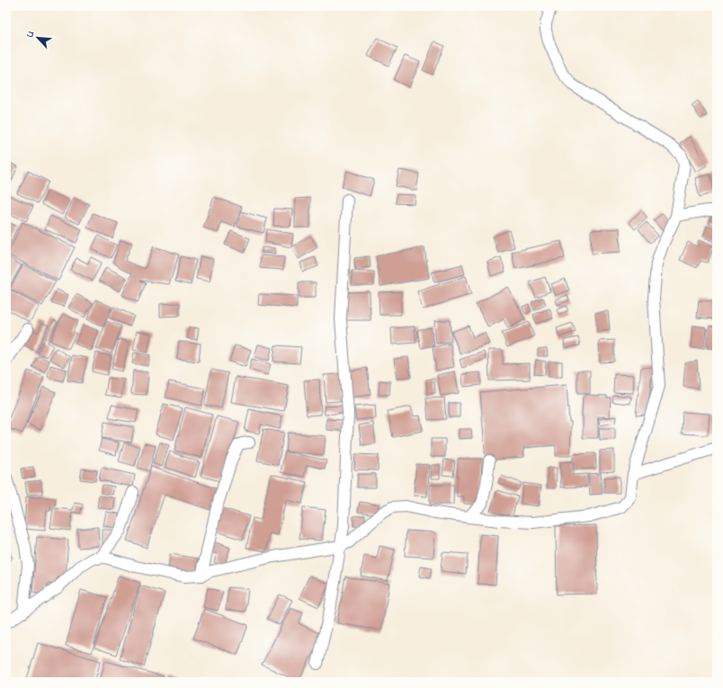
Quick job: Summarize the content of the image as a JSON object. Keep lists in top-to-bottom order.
{
  "north": "top left"
}
